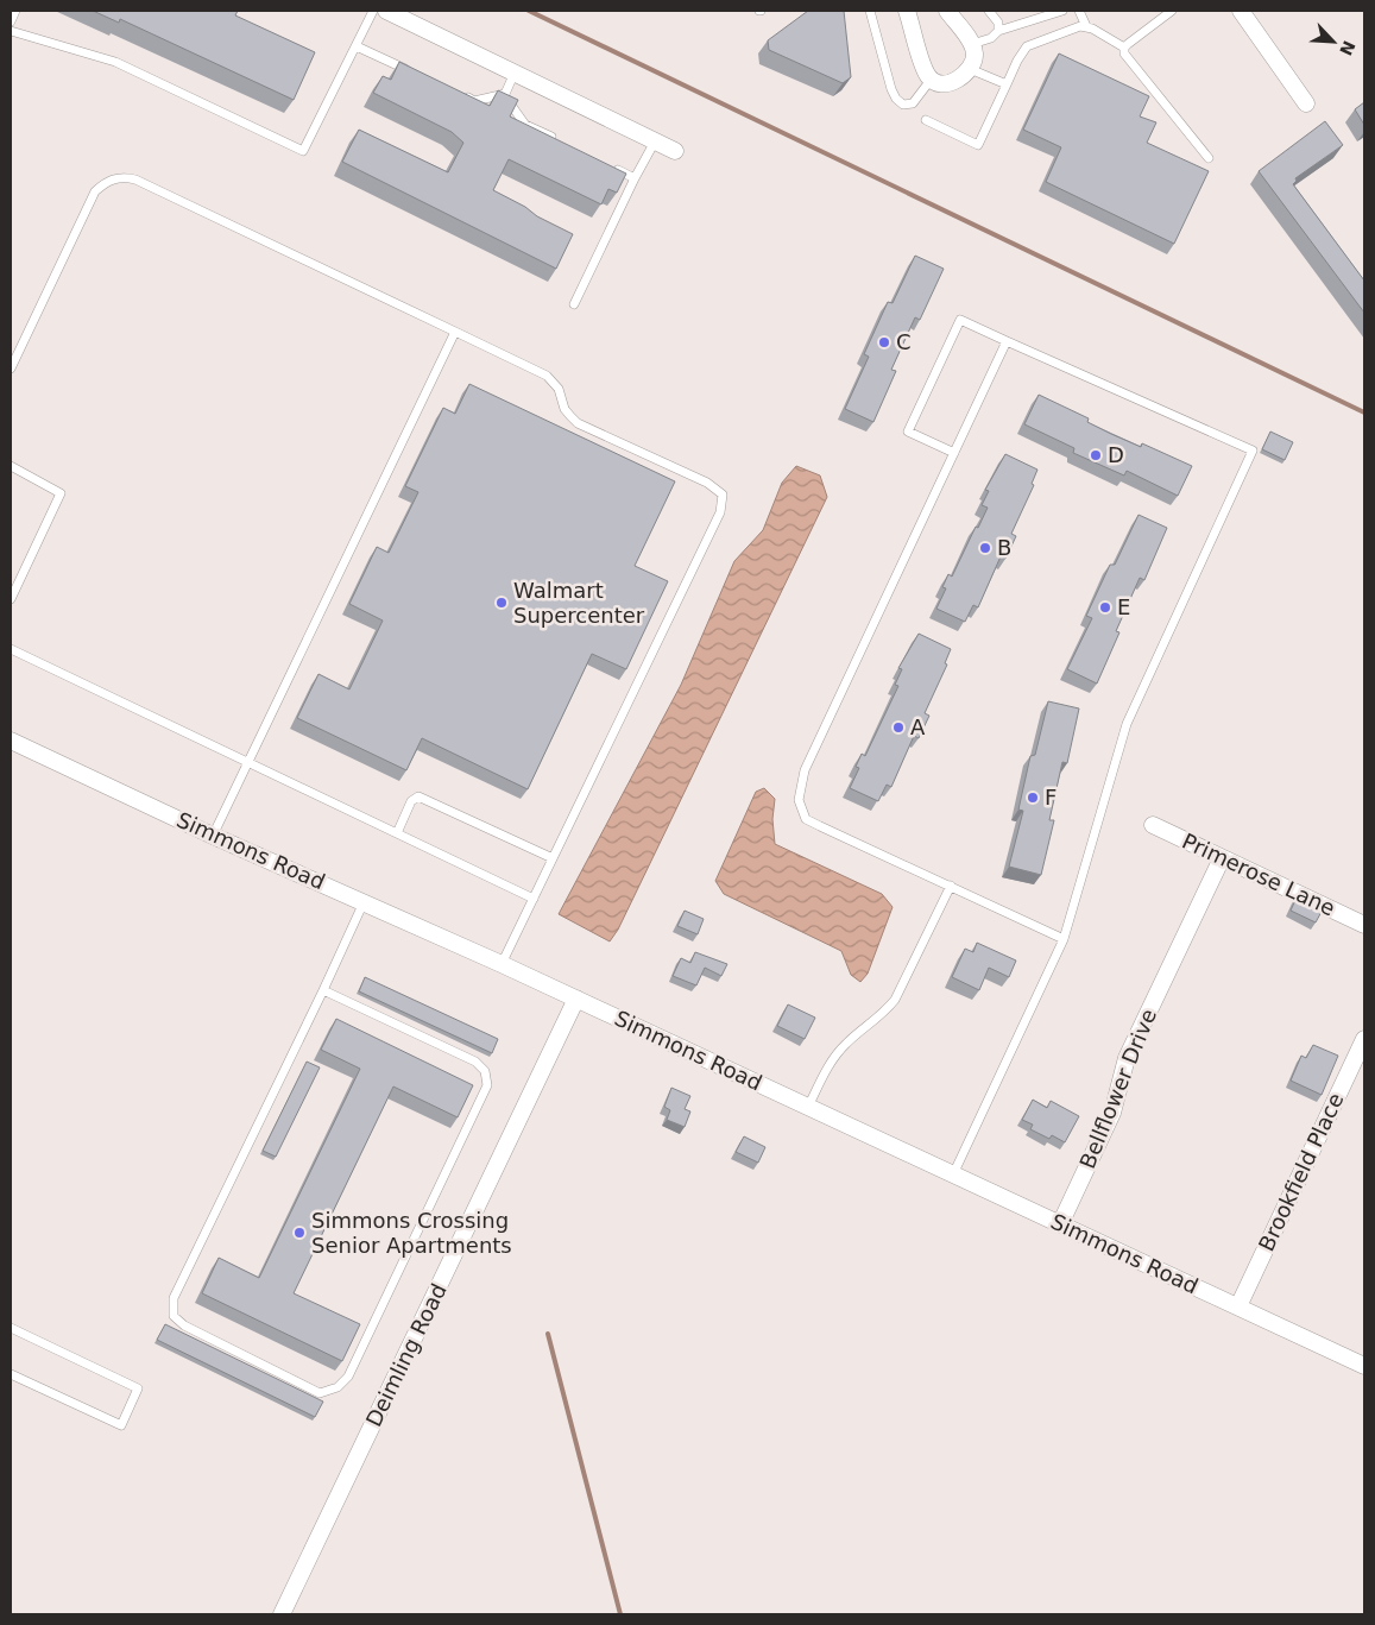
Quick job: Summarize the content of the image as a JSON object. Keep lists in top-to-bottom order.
{
  "streets": {
    "street": [
      "Simmons Road",
      "Primerose Lane",
      "Bellflower Drive",
      "Brookfield Place",
      "Deimling Road"
    ]
  },
  "crossings": [
    ["Simmons Road", "Bellflower Drive"],
    ["Simmons Road", "Brookfield Place"],
    ["Simmons Road", "Deimling Road"],
    ["Primerose Lane", "Bellflower Drive"]
  ],
  "places": [
    "C",
    "D",
    "B",
    "Walmart Supercenter",
    "E",
    "A",
    "F",
    "Simmons Crossing Senior Apartments"
  ],
  "north": "bottom right"
}
